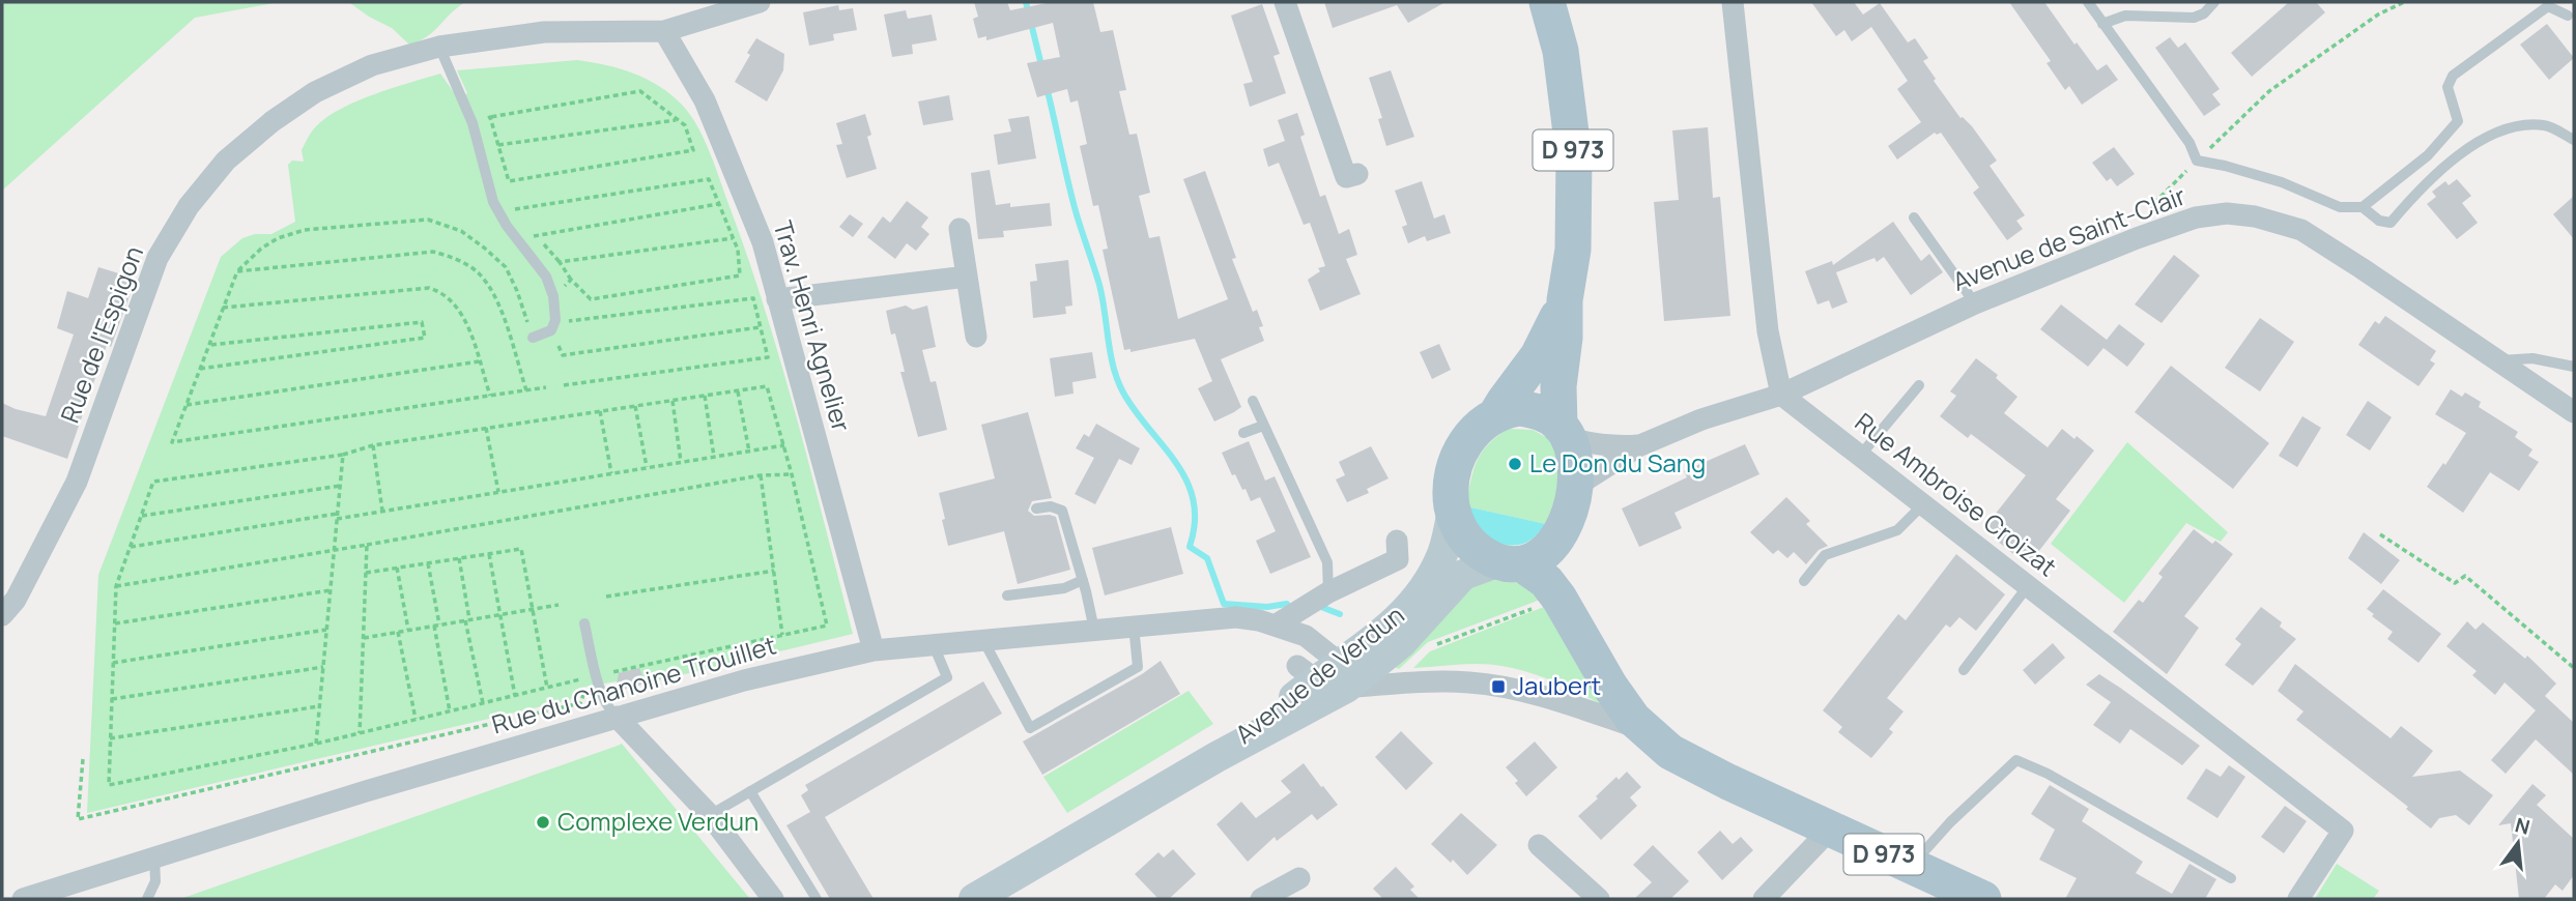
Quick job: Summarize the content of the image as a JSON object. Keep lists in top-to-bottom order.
{
  "streets": {
    "main road": ["D 973", "Avenue de Verdun"],
    "street": [
      "Avenue de Saint-Clair",
      "Trav. Henri Agnelier",
      "Rue de l'Espigon",
      "Rue Ambroise Croizat",
      "Rue du Chanoine Trouillet"
    ]
  },
  "crossings": [
    ["D 973", "Avenue de Saint-Clair"],
    ["D 973", "Avenue de Verdun"],
    ["Avenue de Saint-Clair", "Rue Ambroise Croizat"],
    ["Avenue de Saint-Clair", "Avenue de Verdun"],
    ["Trav. Henri Agnelier", "Rue de l'Espigon"],
    ["Trav. Henri Agnelier", "Rue du Chanoine Trouillet"],
    ["Avenue de Verdun", "Rue du Chanoine Trouillet"]
  ],
  "places": {
    "other": ["Le Don du Sang", "Complexe Verdun"],
    "transit": ["Jaubert"]
  },
  "north": "top"
}
